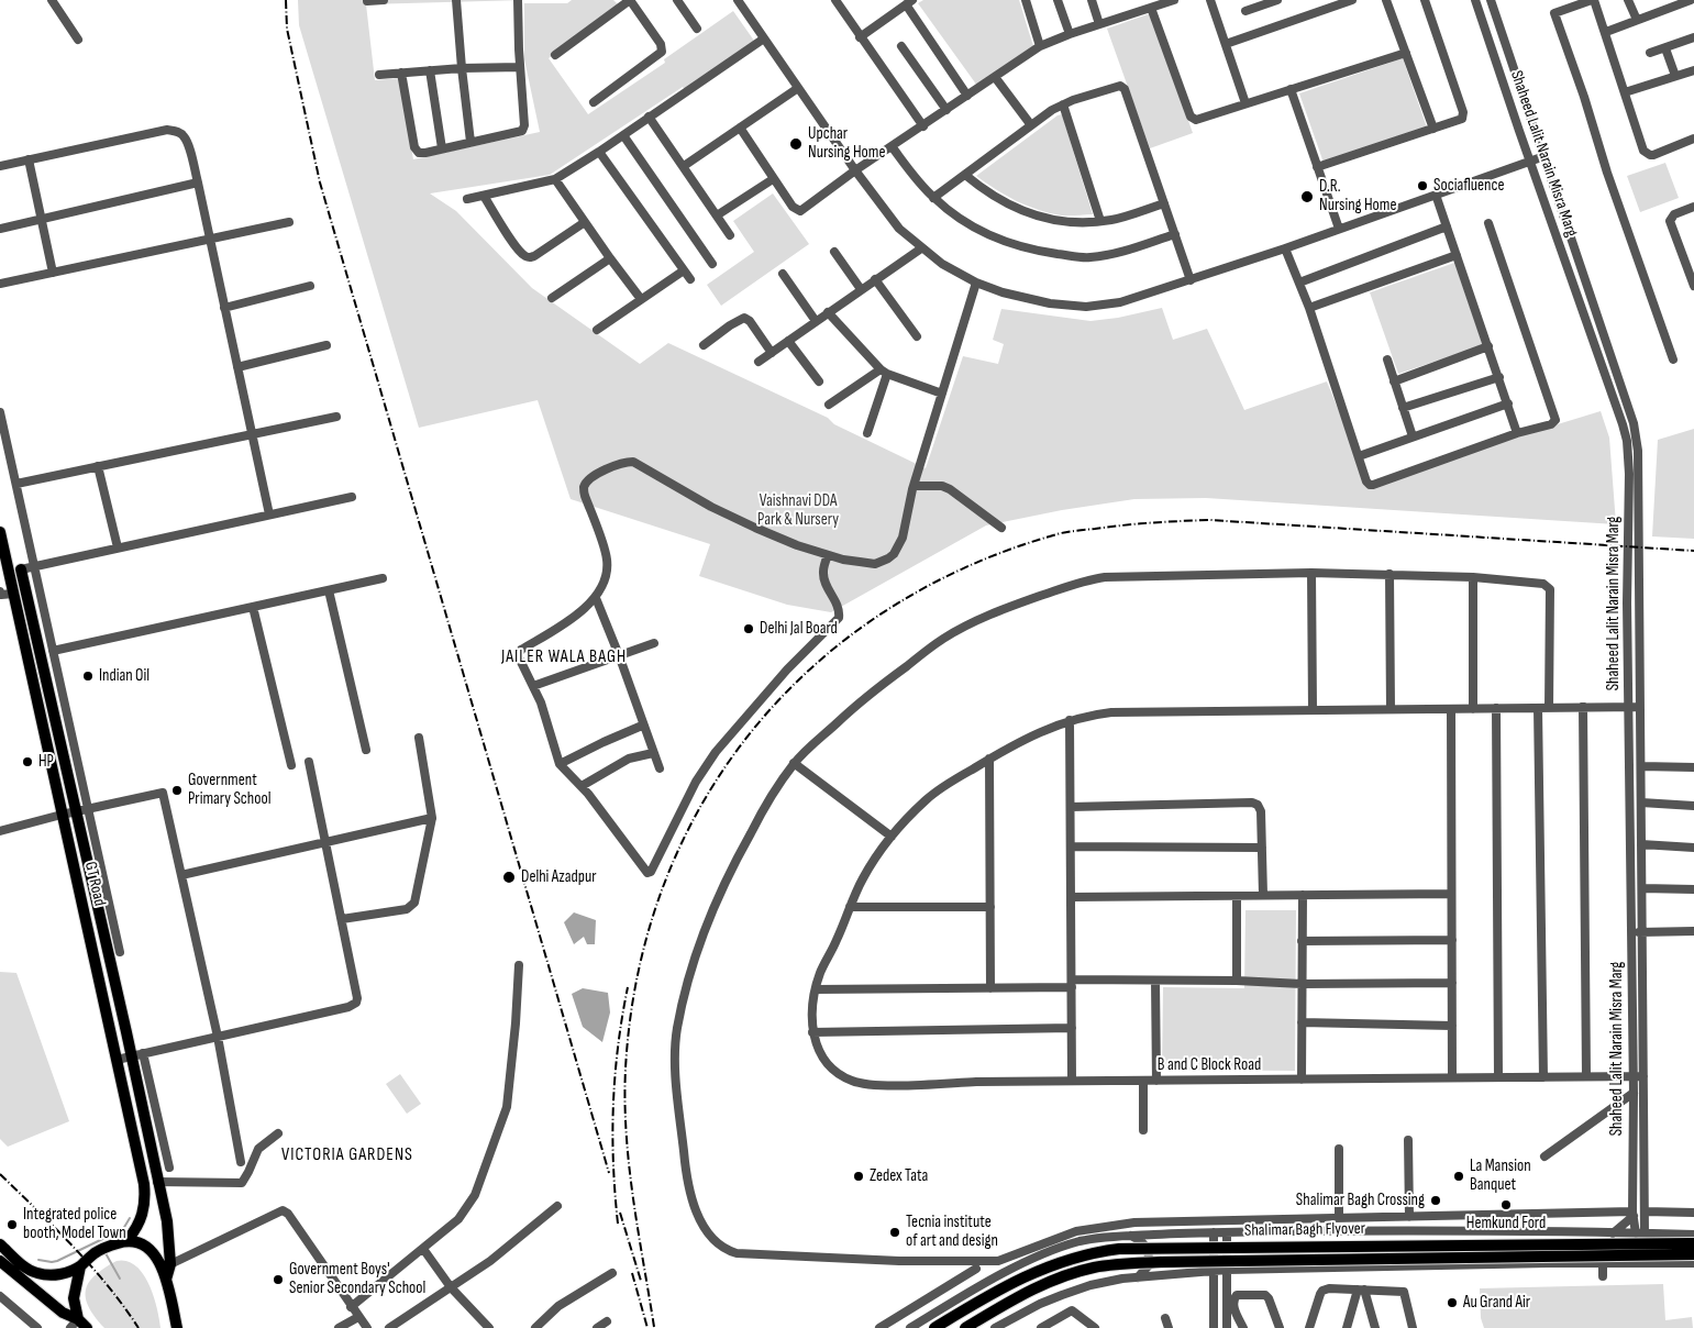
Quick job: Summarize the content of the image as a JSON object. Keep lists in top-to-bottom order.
{
  "streets": {
    "main road": ["GT Road", "Shalimar Bagh Flyover"],
    "street": ["Shaheed Lalit Narain Misra Marg", "B and C Block Road"]
  },
  "crossings": [
    ["Shaheed Lalit Narain Misra Marg", "B and C Block Road"]
  ],
  "districts": ["JAILER WALA BAGH", "VICTORIA GARDENS"],
  "parks": ["Vaishnavi DDA Park & Nursery"],
  "places": [
    "Upchar Nursing Home",
    "Sociafluence",
    "D.R. Nursing Home",
    "Delhi Jal Board",
    "Indian Oil",
    "HP",
    "Government Primary School",
    "Delhi Azadpur",
    "Zedex Tata",
    "La Mansion Banquet",
    "Shalimar Bagh Crossing",
    "Hemkund Ford",
    "Integrated police booth, Model Town",
    "Tecnia institute of art and design",
    "Government Boys' Senior Secondary School",
    "Au Grand Air"
  ]
}
